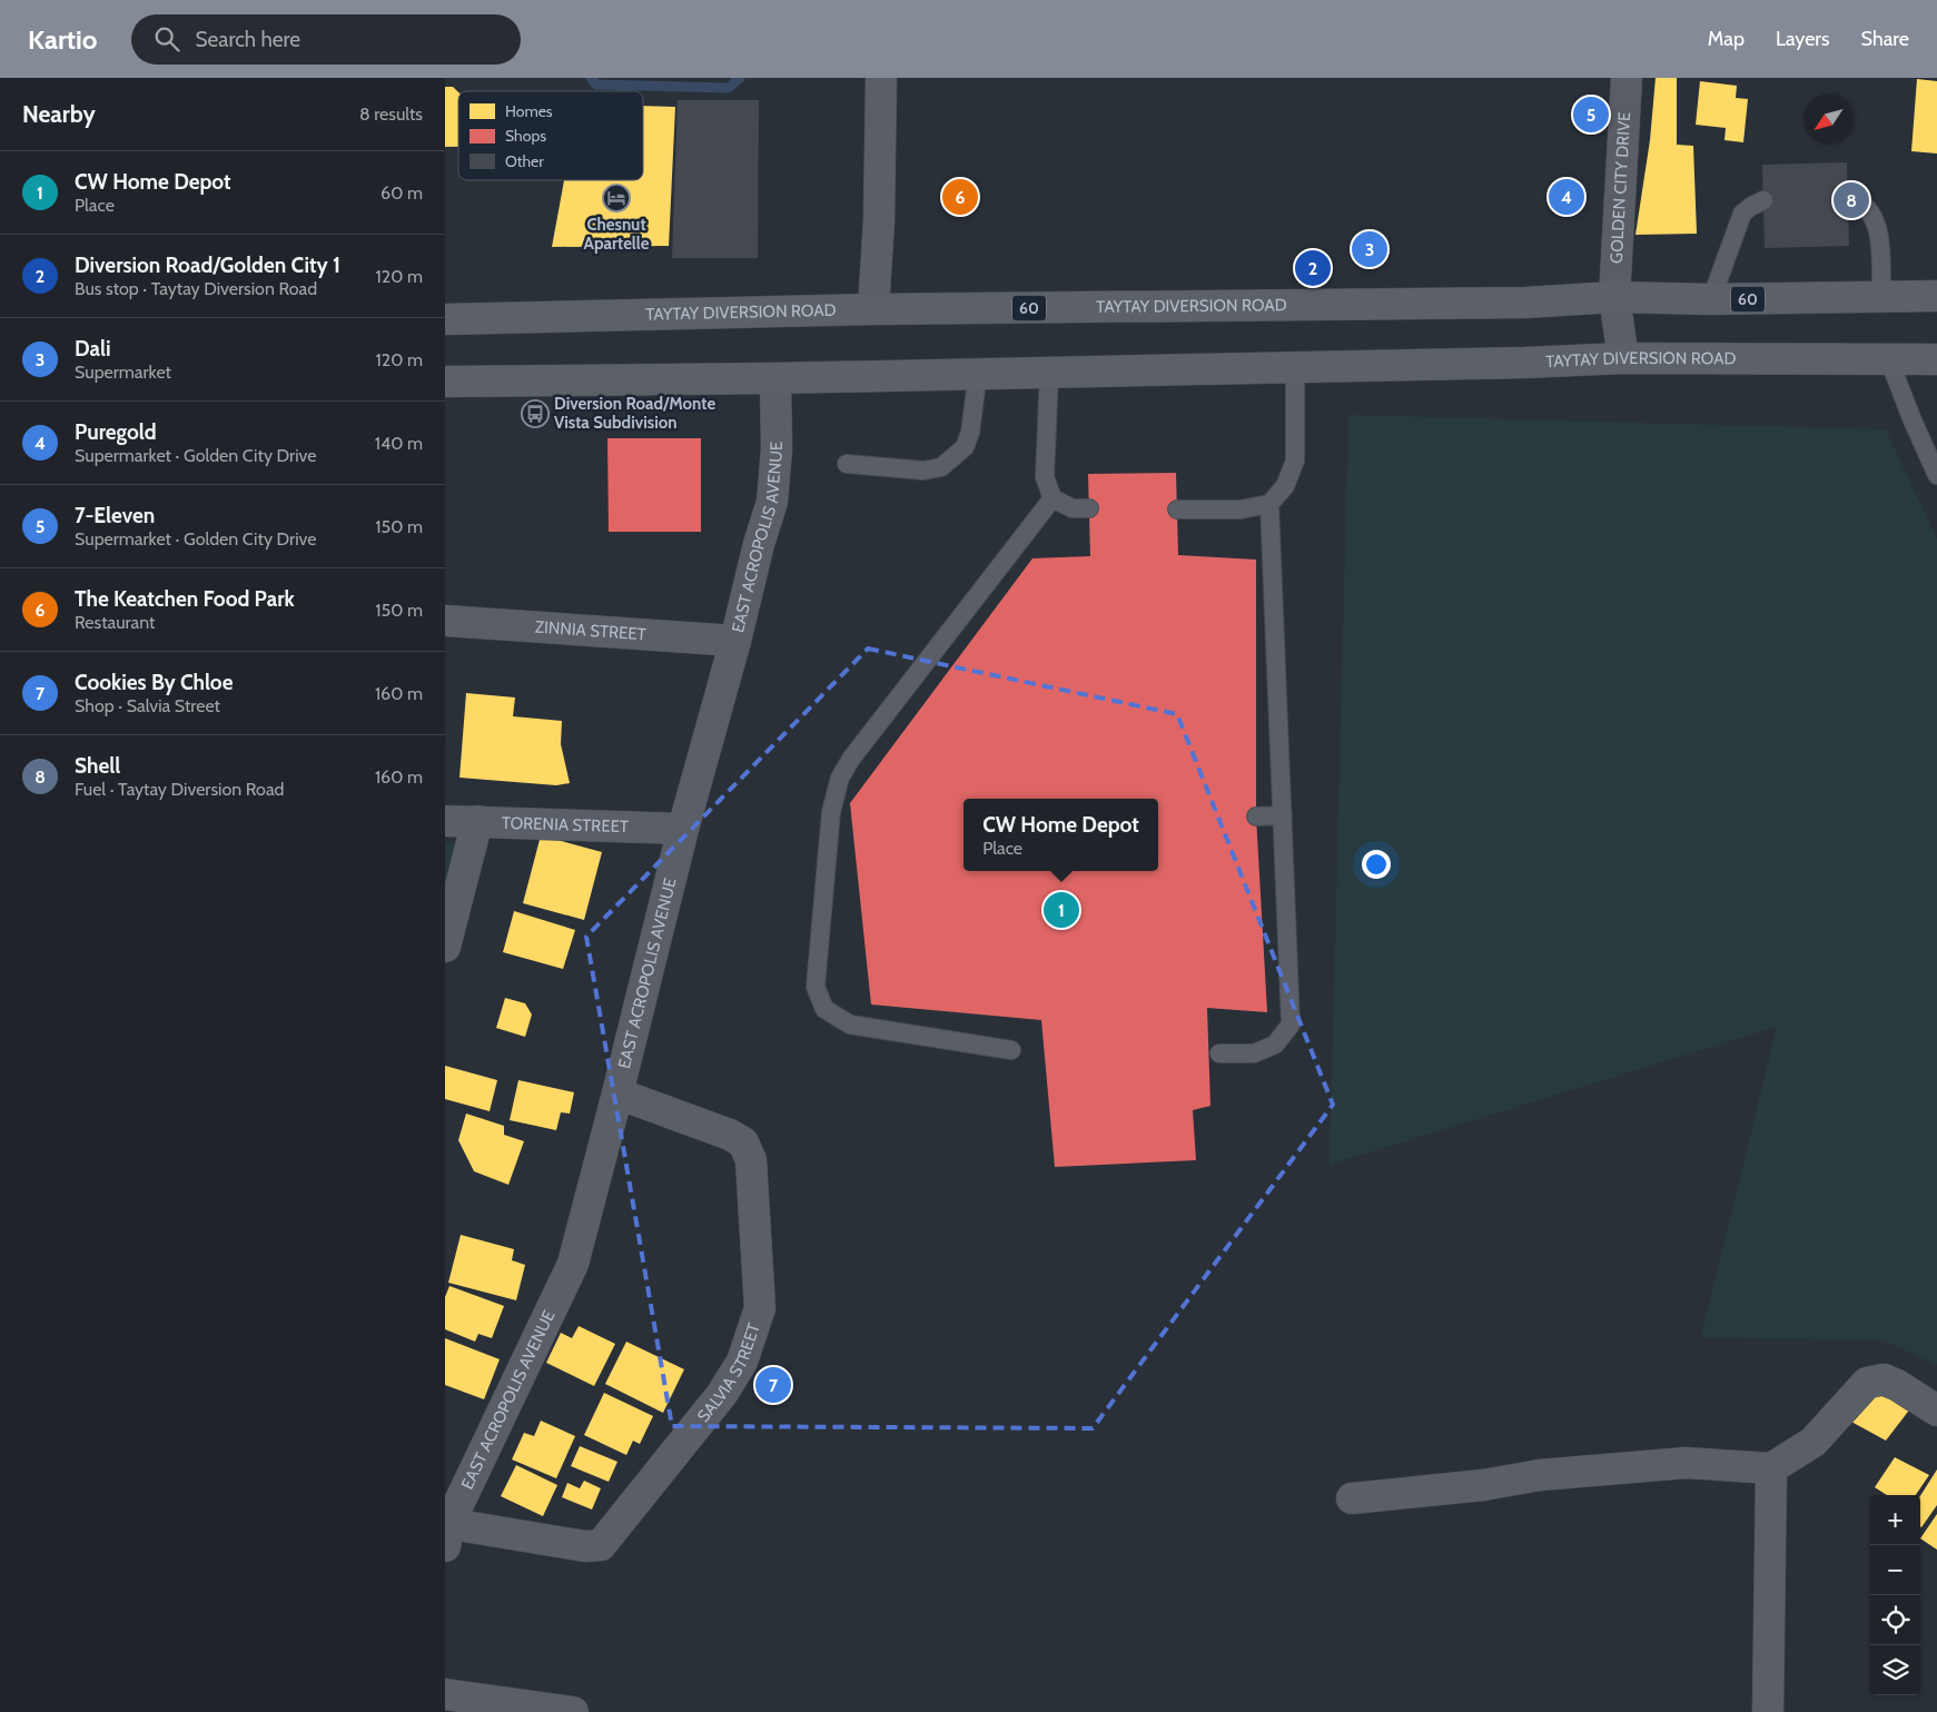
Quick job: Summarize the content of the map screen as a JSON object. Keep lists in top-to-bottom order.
{
  "streets": {
    "main road": ["60", "TAYTAY DIVERSION ROAD"],
    "street": [
      "GOLDEN CITY DRIVE",
      "EAST ACROPOLIS AVENUE",
      "ZINNIA STREET",
      "TORENIA STREET",
      "SALVIA STREET"
    ]
  },
  "crossings": [
    ["GOLDEN CITY DRIVE", "TAYTAY DIVERSION ROAD"],
    ["TAYTAY DIVERSION ROAD", "EAST ACROPOLIS AVENUE"],
    ["EAST ACROPOLIS AVENUE", "ZINNIA STREET"],
    ["EAST ACROPOLIS AVENUE", "TORENIA STREET"],
    ["EAST ACROPOLIS AVENUE", "SALVIA STREET"]
  ],
  "places": {
    "hotel": ["Chesnut Apartelle"],
    "bus stop": ["Diversion Road/Monte Vista Subdivision"]
  },
  "legend": ["Homes", "Shops", "Other"],
  "north": "bottom left",
  "page": {
    "header": "Kartio",
    "search": "Search here",
    "nav": ["Map", "Layers", "Share"],
    "heading": ["Nearby", "8 results"],
    "pins": [
      "5",
      "4",
      "6",
      "8",
      "3",
      "2",
      "1",
      "7"
    ],
    "list": [
      {
        "mark": "1",
        "name": "CW Home Depot",
        "note": "Place",
        "value": "60 m"
      },
      {
        "mark": "2",
        "name": "Diversion Road/Golden City 1",
        "note": "Bus stop · Taytay Diversion Road",
        "value": "120 m"
      },
      {
        "mark": "3",
        "name": "Dali",
        "note": "Supermarket",
        "value": "120 m"
      },
      {
        "mark": "4",
        "name": "Puregold",
        "note": "Supermarket · Golden City Drive",
        "value": "140 m"
      },
      {
        "mark": "5",
        "name": "7-Eleven",
        "note": "Supermarket · Golden City Drive",
        "value": "150 m"
      },
      {
        "mark": "6",
        "name": "The Keatchen Food Park",
        "note": "Restaurant",
        "value": "150 m"
      },
      {
        "mark": "7",
        "name": "Cookies By Chloe",
        "note": "Shop · Salvia Street",
        "value": "160 m"
      },
      {
        "mark": "8",
        "name": "Shell",
        "note": "Fuel · Taytay Diversion Road",
        "value": "160 m"
      }
    ],
    "popup": ["CW Home Depot", "Place"],
    "map_buttons": ["+", "−"]
  }
}
